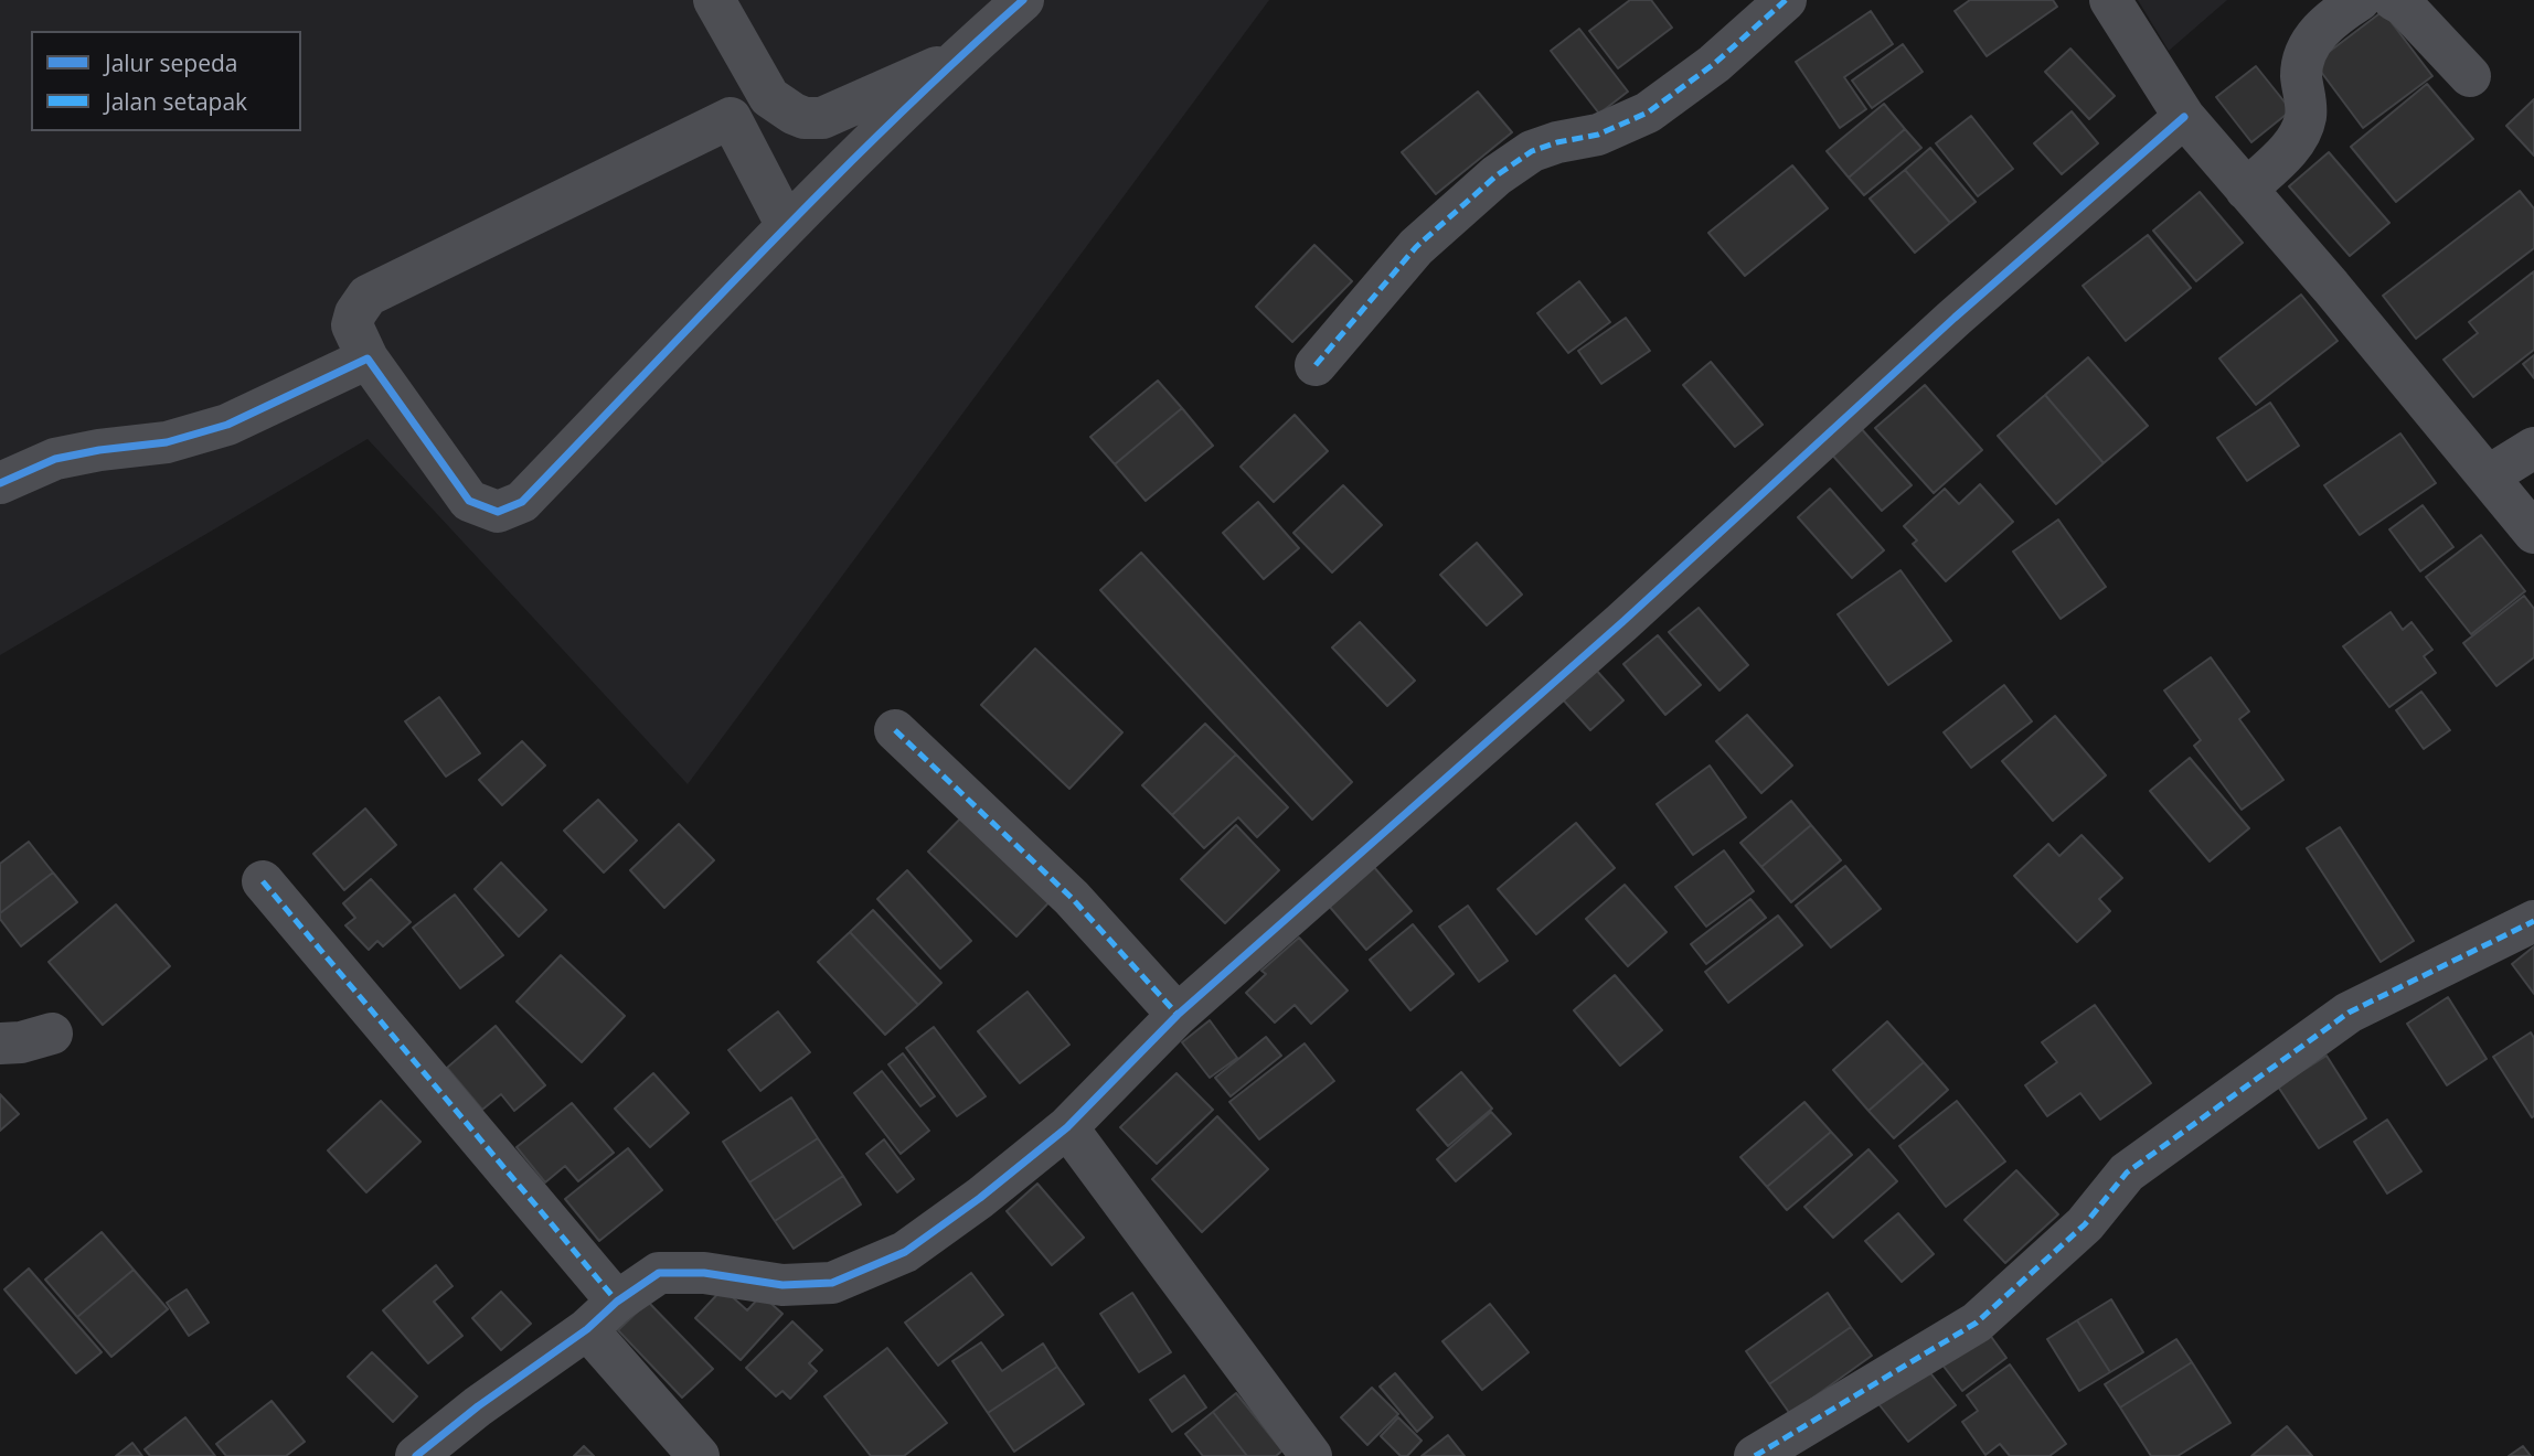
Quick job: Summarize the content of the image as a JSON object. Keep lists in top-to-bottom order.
{
  "legend": ["Jalur sepeda", "Jalan setapak"]
}
